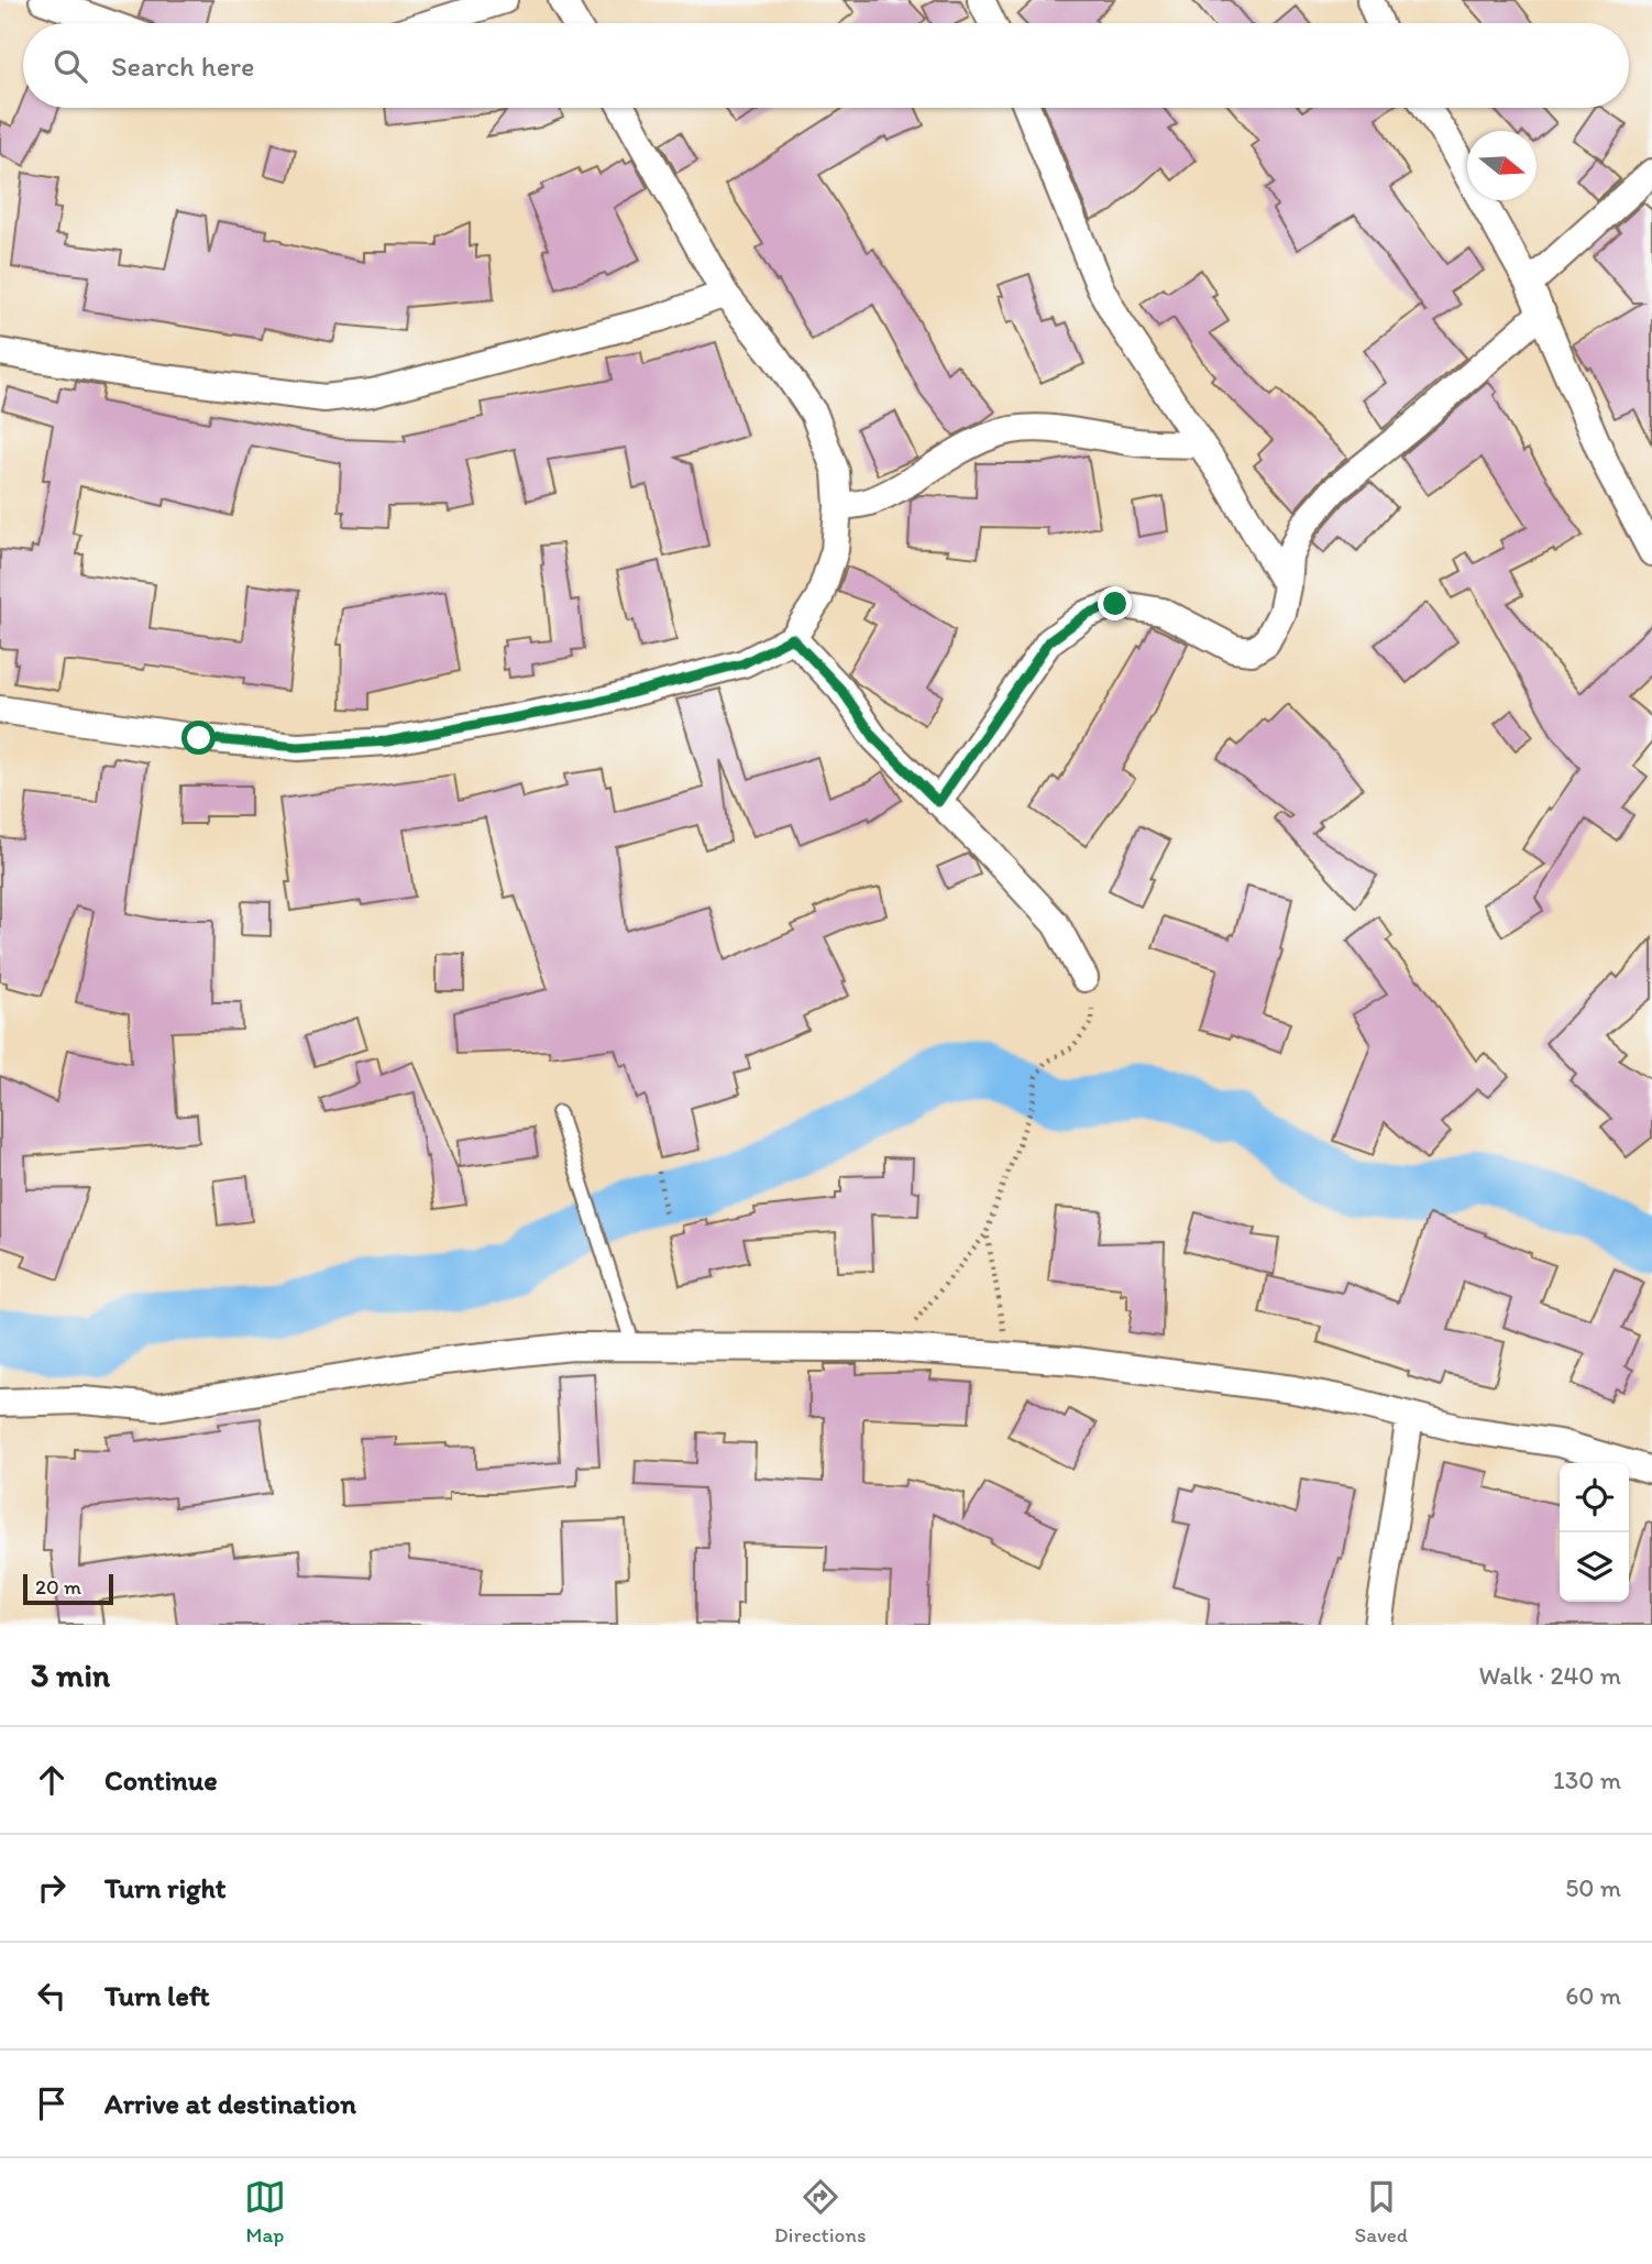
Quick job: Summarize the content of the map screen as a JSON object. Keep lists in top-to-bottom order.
{
  "scale_bar": "20 m",
  "north": "right",
  "page": {
    "search": "Search here",
    "scale": "20 m",
    "heading": ["3 min", "Walk · 240 m"],
    "list": [
      ["Continue", "130 m"],
      ["Turn right", "50 m"],
      ["Turn left", "60 m"],
      "Arrive at destination"
    ],
    "nav": ["Map", "Directions", "Saved"]
  }
}
